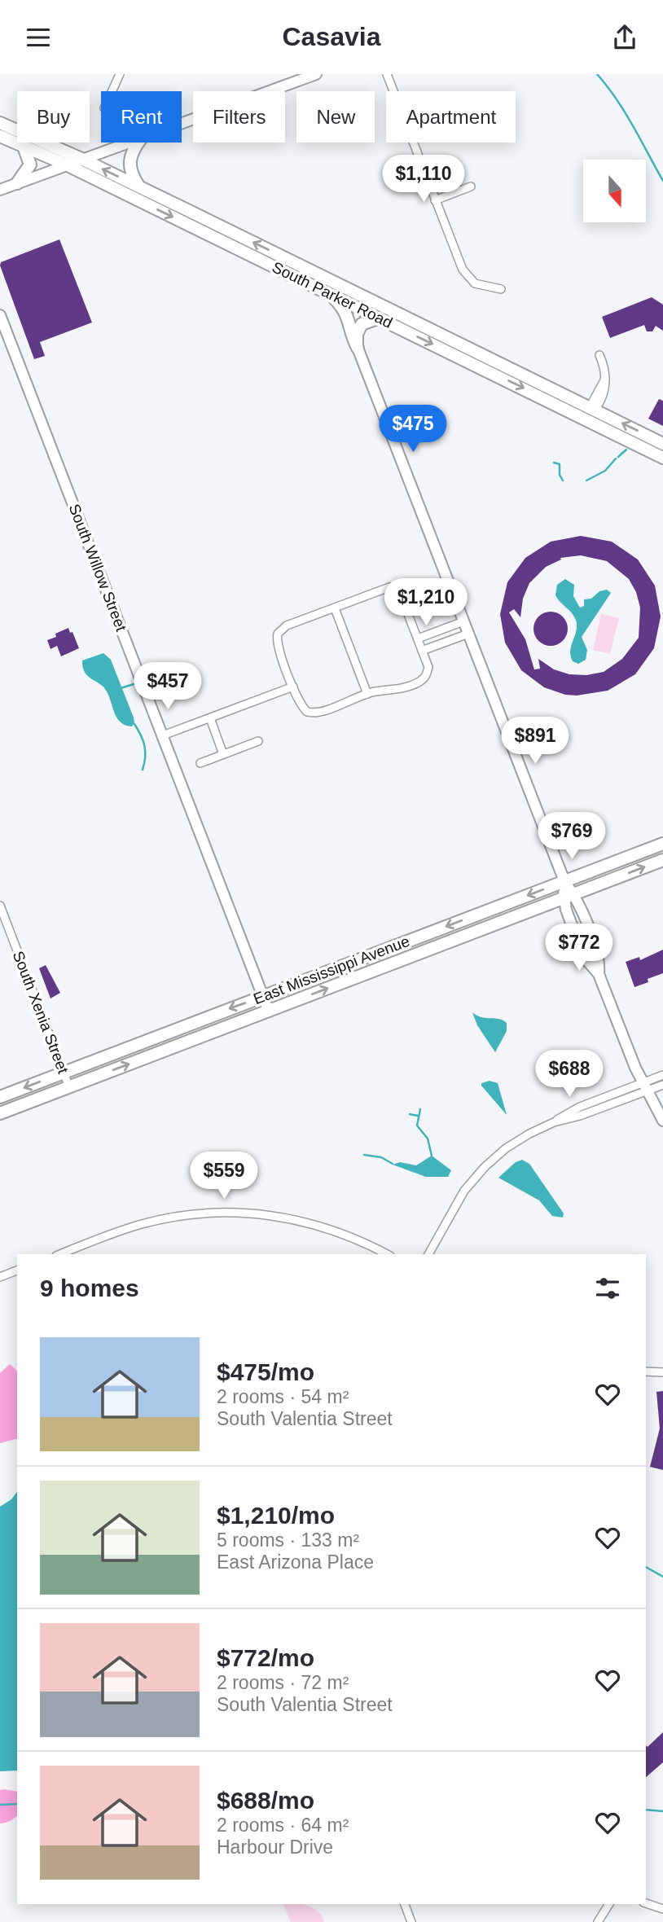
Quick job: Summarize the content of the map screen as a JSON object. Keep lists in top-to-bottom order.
{
  "streets": {
    "main road": ["South Parker Road", "East Mississippi Avenue"],
    "street": ["South Willow Street", "South Xenia Street"]
  },
  "crossings": [
    ["South Willow Street", "East Mississippi Avenue"],
    ["East Mississippi Avenue", "South Xenia Street"]
  ],
  "north": "bottom",
  "page": {
    "header": "Casavia",
    "chip": [
      "Buy",
      "Rent",
      "Filters",
      "New",
      "Apartment"
    ],
    "price": [
      "$1,110",
      "$475",
      "$1,210",
      "$457",
      "$891",
      "$769",
      "$772",
      "$688",
      "$559"
    ],
    "heading": "9 homes",
    "list": [
      {
        "name": "$475/mo",
        "note": "2 rooms · 54 m² · South Valentia Street"
      },
      {
        "name": "$1,210/mo",
        "note": "5 rooms · 133 m² · East Arizona Place"
      },
      {
        "name": "$772/mo",
        "note": "2 rooms · 72 m² · South Valentia Street"
      },
      {
        "name": "$688/mo",
        "note": "2 rooms · 64 m² · Harbour Drive"
      }
    ]
  }
}
